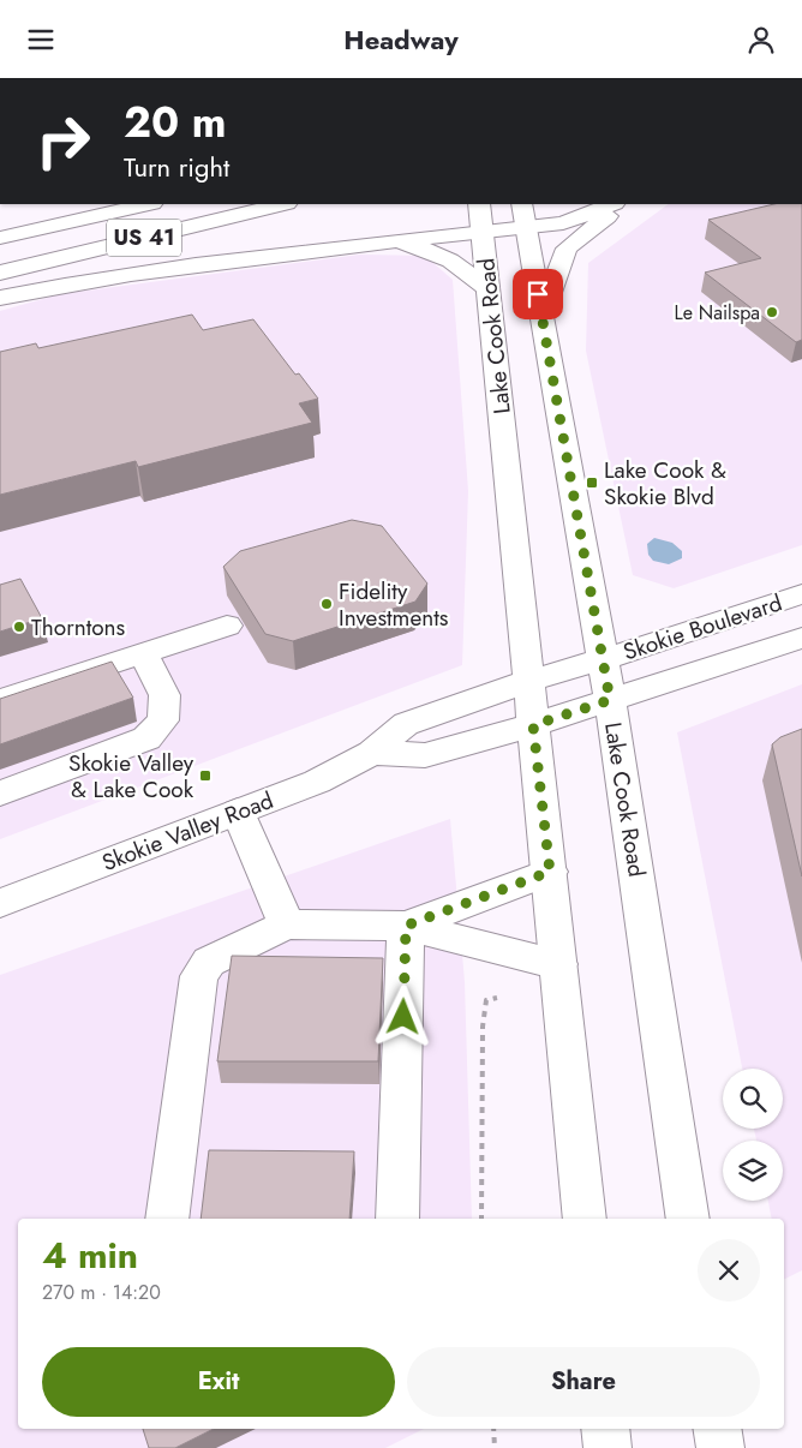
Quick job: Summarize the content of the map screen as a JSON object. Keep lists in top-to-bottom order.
{
  "streets": {
    "main road": [
      "US 41",
      "Lake Cook Road",
      "Skokie Boulevard",
      "Skokie Valley Road"
    ]
  },
  "crossings": [
    ["Lake Cook Road", "Skokie Boulevard"],
    ["Lake Cook Road", "Skokie Valley Road"],
    ["Skokie Boulevard", "Skokie Valley Road"]
  ],
  "places": {
    "other": ["Le Nailspa", "Fidelity Investments", "Thorntons"],
    "transit": ["Lake Cook & Skokie Blvd", "Skokie Valley & Lake Cook"]
  },
  "page": {
    "header": "Headway",
    "turn": ["20 m", "Turn right"],
    "heading": ["4 min", "270 m · 14:20"],
    "buttons": ["Exit", "Share"]
  }
}
